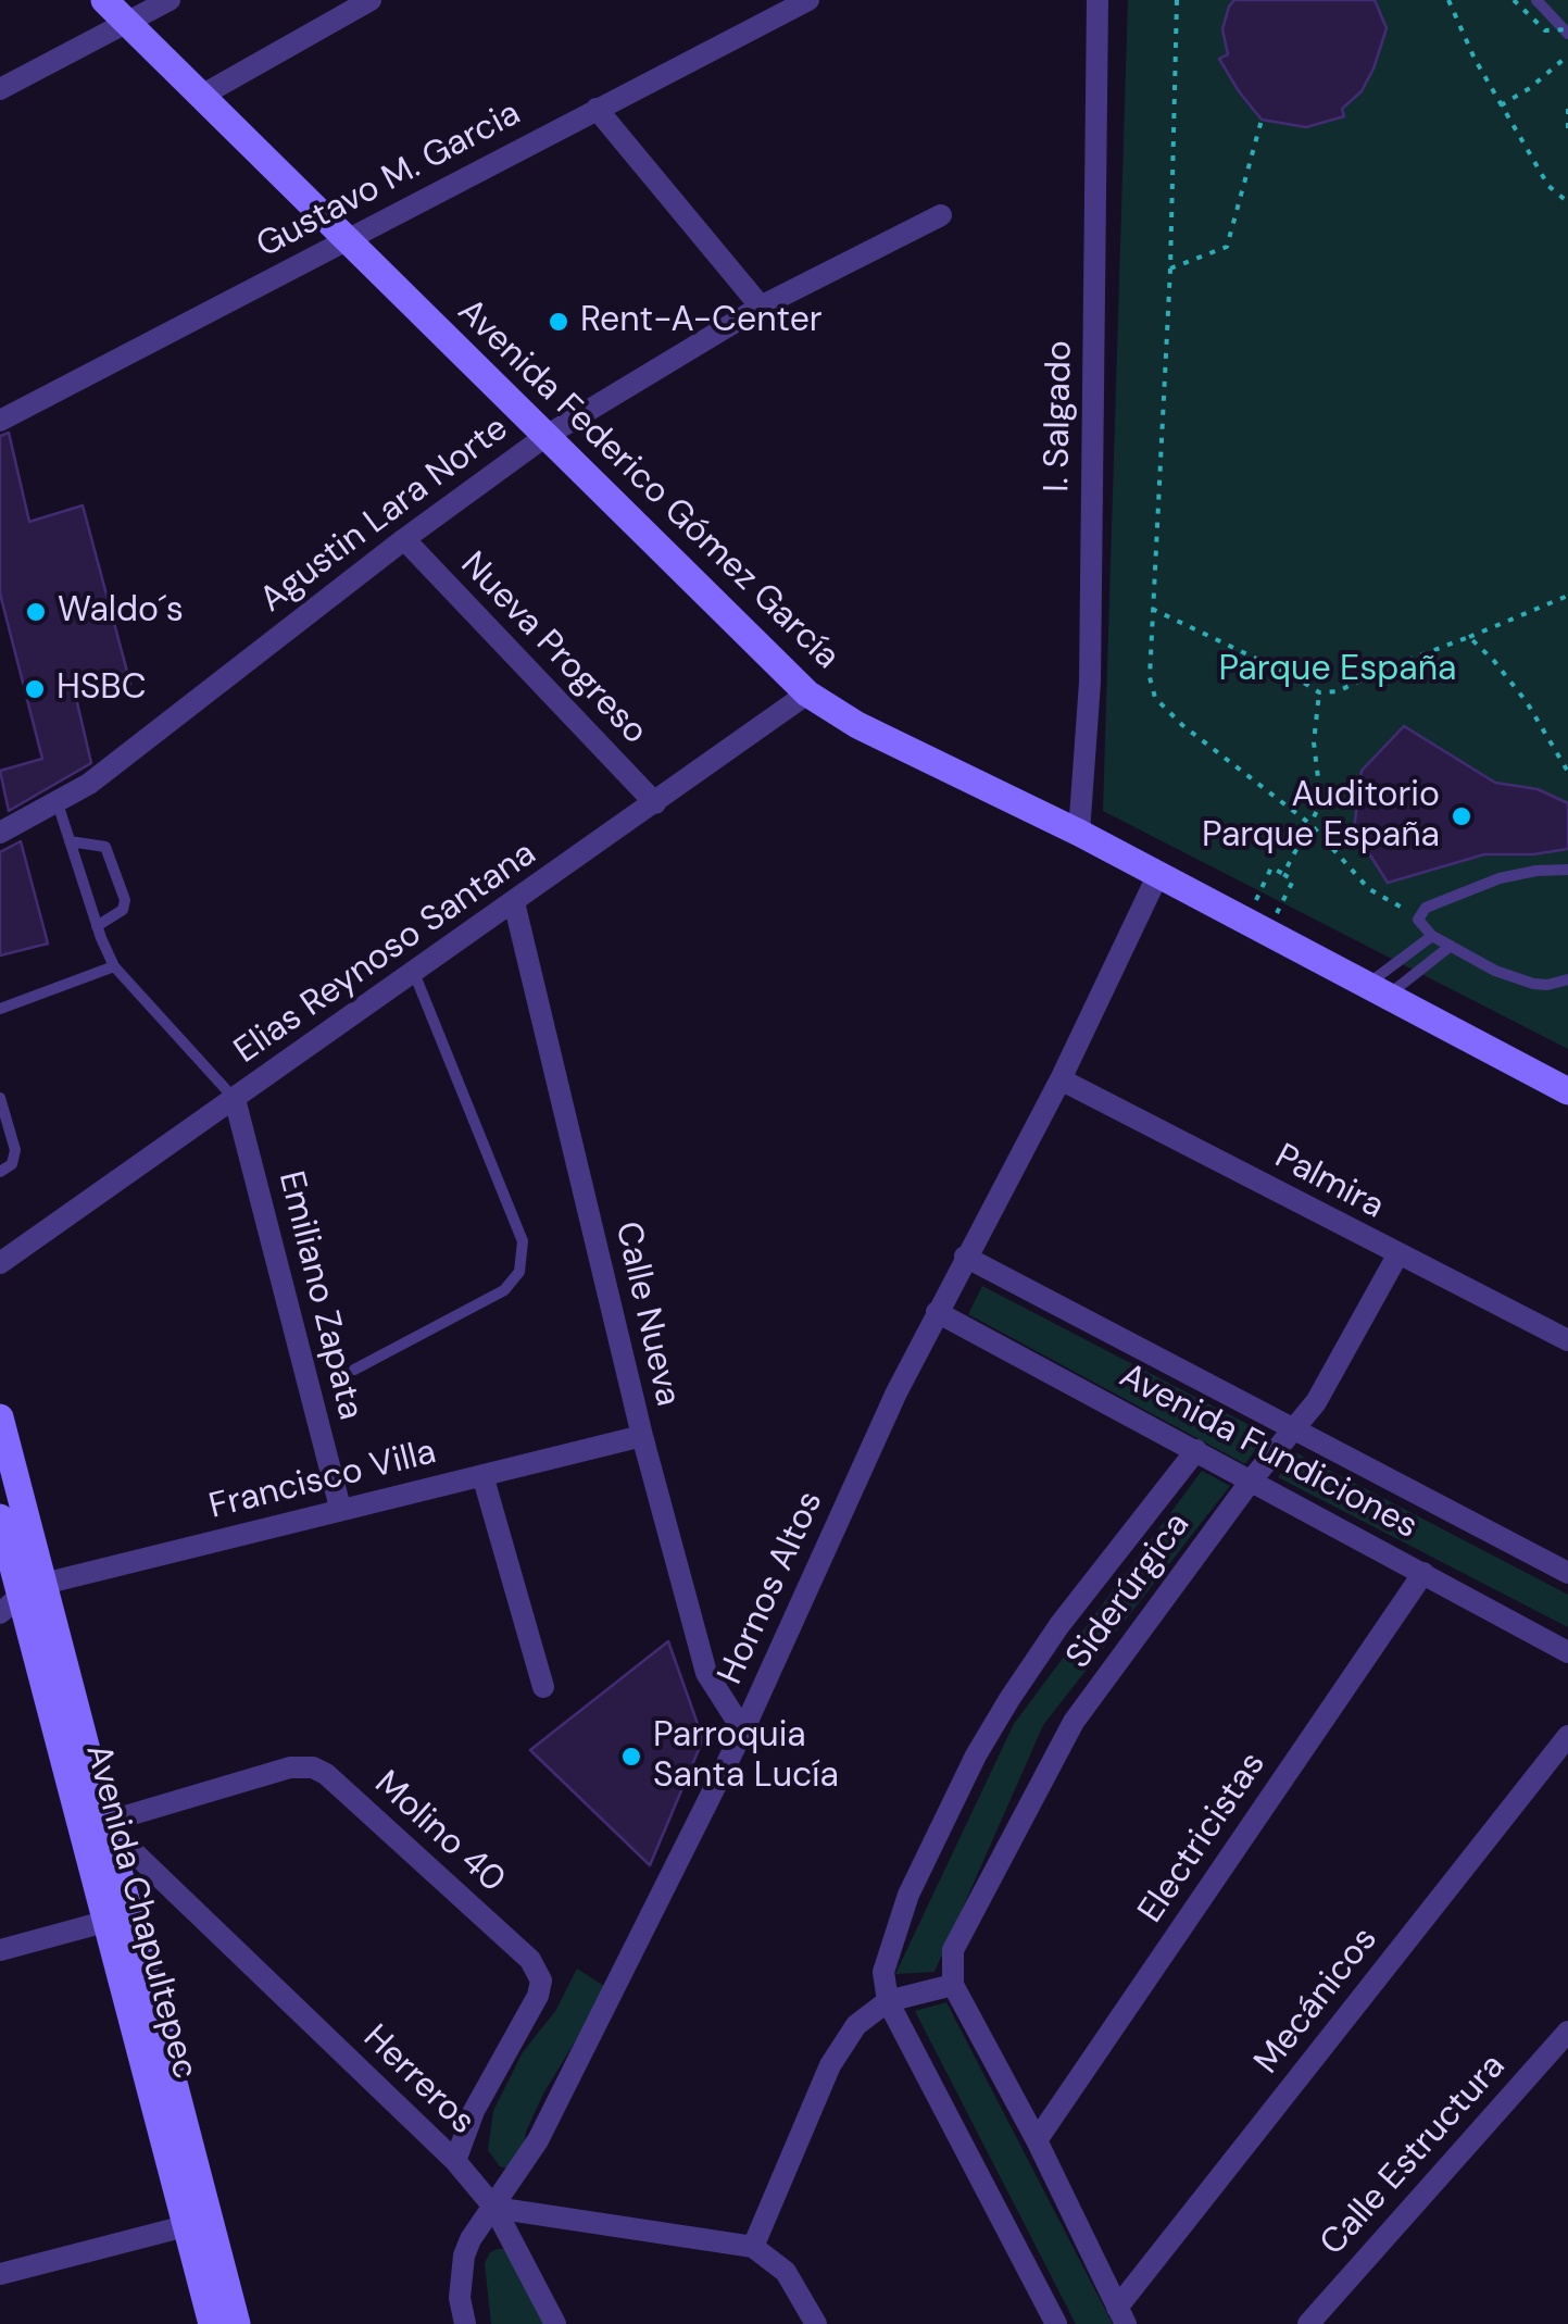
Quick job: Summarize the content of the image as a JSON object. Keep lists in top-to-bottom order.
{
  "streets": {
    "street": [
      "Gustavo M. Garcia",
      "I. Salgado",
      "Avenida Federico Gómez García",
      "Agustin Lara Norte",
      "Nueva Progreso",
      "Elias Reynoso Santana",
      "Palmira",
      "Emiliano Zapata",
      "Calle Nueva",
      "Avenida Fundiciones",
      "Francisco Villa",
      "Hornos Altos",
      "Siderúrgica",
      "Molino 40",
      "Electricistas",
      "Avenida Chapultepec",
      "Mecánicos",
      "Herreros",
      "Calle Estructura"
    ]
  },
  "crossings": [
    ["Gustavo M. Garcia", "Avenida Federico Gómez García"],
    ["I. Salgado", "Avenida Federico Gómez García"],
    ["Avenida Federico Gómez García", "Agustin Lara Norte"],
    ["Avenida Federico Gómez García", "Elias Reynoso Santana"],
    ["Avenida Federico Gómez García", "Hornos Altos"],
    ["Agustin Lara Norte", "Nueva Progreso"],
    ["Nueva Progreso", "Elias Reynoso Santana"],
    ["Elias Reynoso Santana", "Emiliano Zapata"],
    ["Elias Reynoso Santana", "Calle Nueva"],
    ["Palmira", "Hornos Altos"],
    ["Palmira", "Siderúrgica"],
    ["Emiliano Zapata", "Francisco Villa"],
    ["Calle Nueva", "Francisco Villa"],
    ["Calle Nueva", "Hornos Altos"],
    ["Avenida Fundiciones", "Hornos Altos"],
    ["Avenida Fundiciones", "Siderúrgica"],
    ["Avenida Fundiciones", "Electricistas"],
    ["Francisco Villa", "Avenida Chapultepec"],
    ["Hornos Altos", "Herreros"],
    ["Molino 40", "Avenida Chapultepec"],
    ["Molino 40", "Herreros"],
    ["Avenida Chapultepec", "Herreros"]
  ],
  "parks": ["Parque España"],
  "places": [
    "Rent-A-Center",
    "Waldo´s",
    "HSBC",
    "Auditorio Parque España",
    "Parroquia Santa Lucía"
  ]
}
